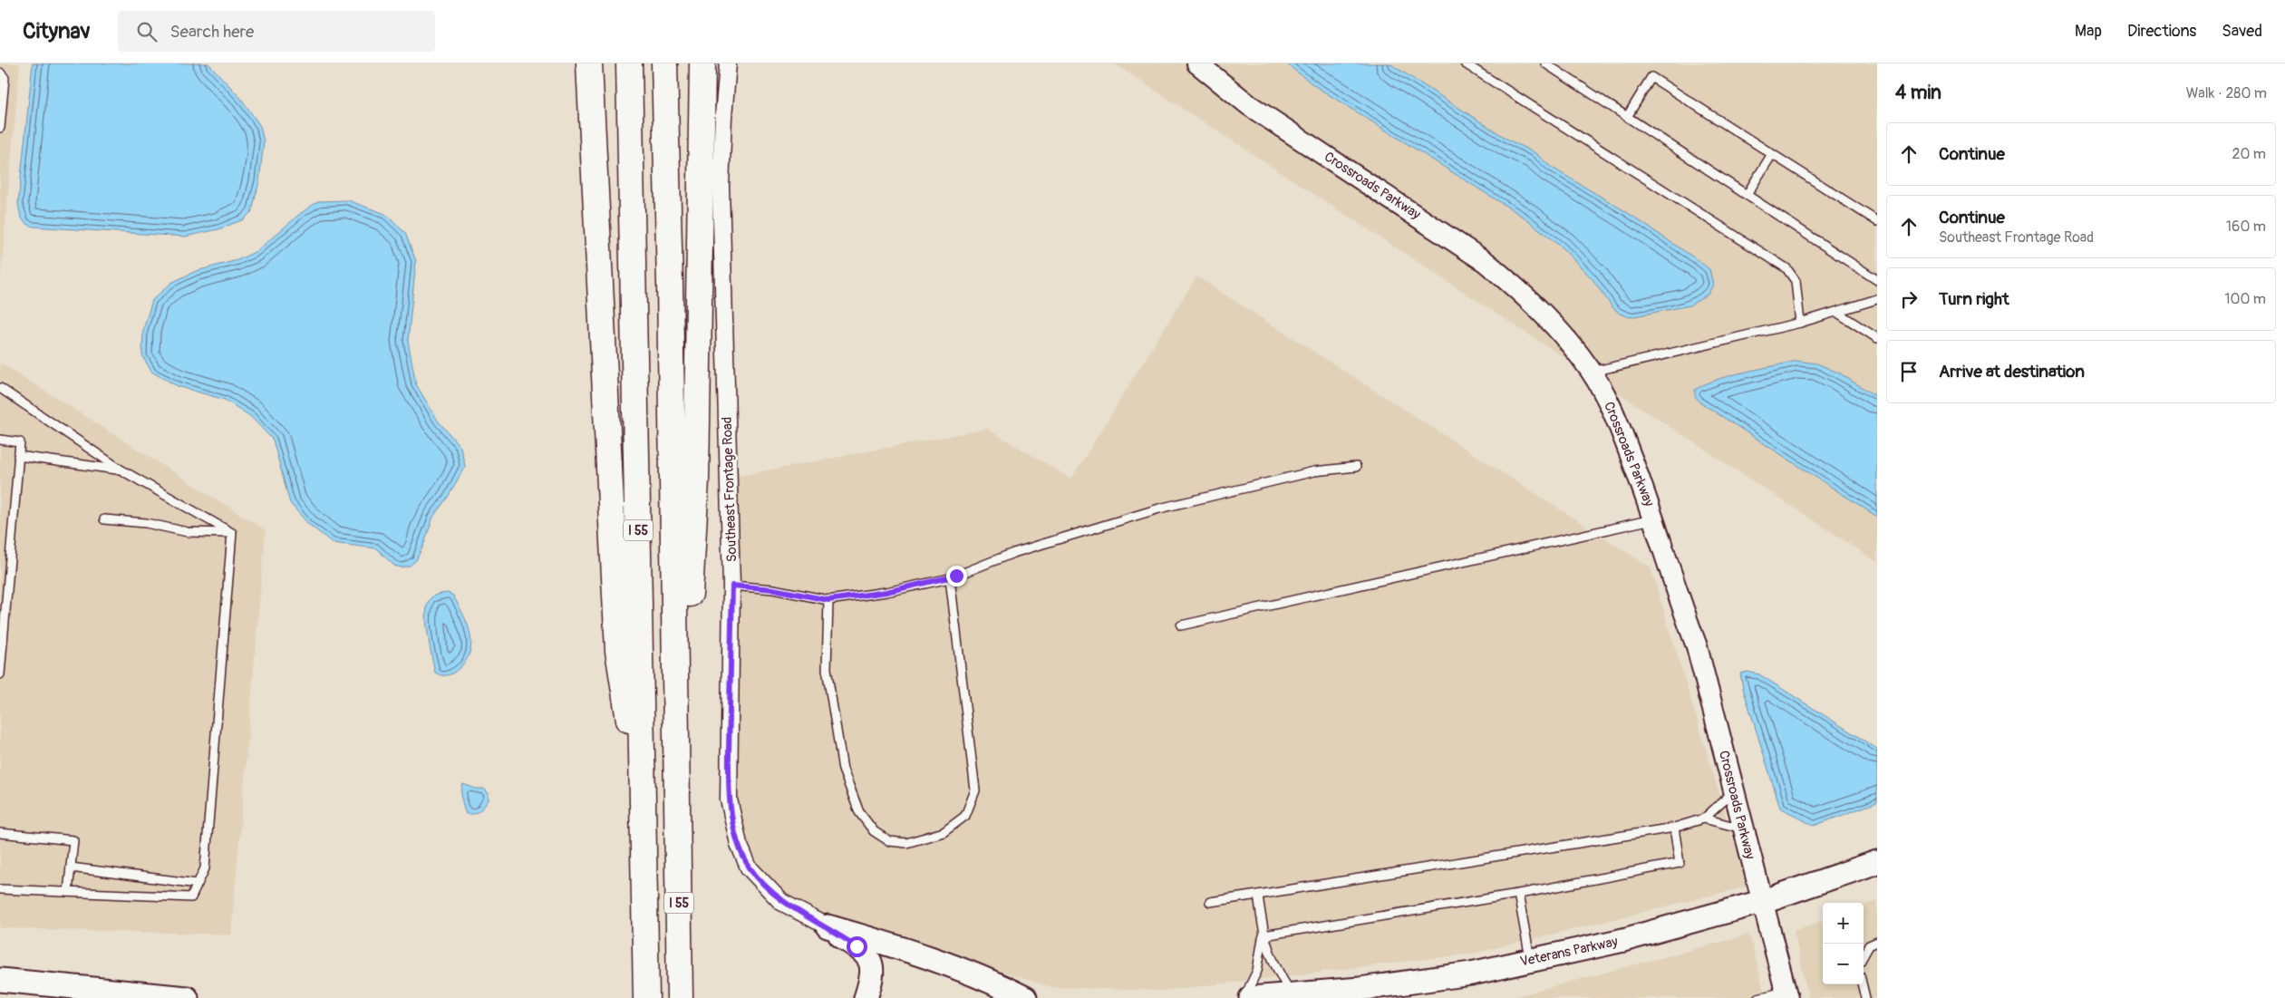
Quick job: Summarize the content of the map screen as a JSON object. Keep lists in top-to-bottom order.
{
  "streets": {
    "highway": ["I 55"],
    "main road": ["Veterans Parkway"],
    "street": ["Crossroads Parkway", "Southeast Frontage Road"]
  },
  "crossings": [
    ["Crossroads Parkway", "Veterans Parkway"]
  ],
  "page": {
    "header": "Citynav",
    "search": "Search here",
    "nav": ["Map", "Directions", "Saved"],
    "heading": ["4 min", "Walk · 280 m"],
    "list": [
      ["Continue", "20 m"],
      ["Continue", "Southeast Frontage Road", "160 m"],
      ["Turn right", "100 m"],
      "Arrive at destination"
    ],
    "map_buttons": ["+", "−"]
  }
}
